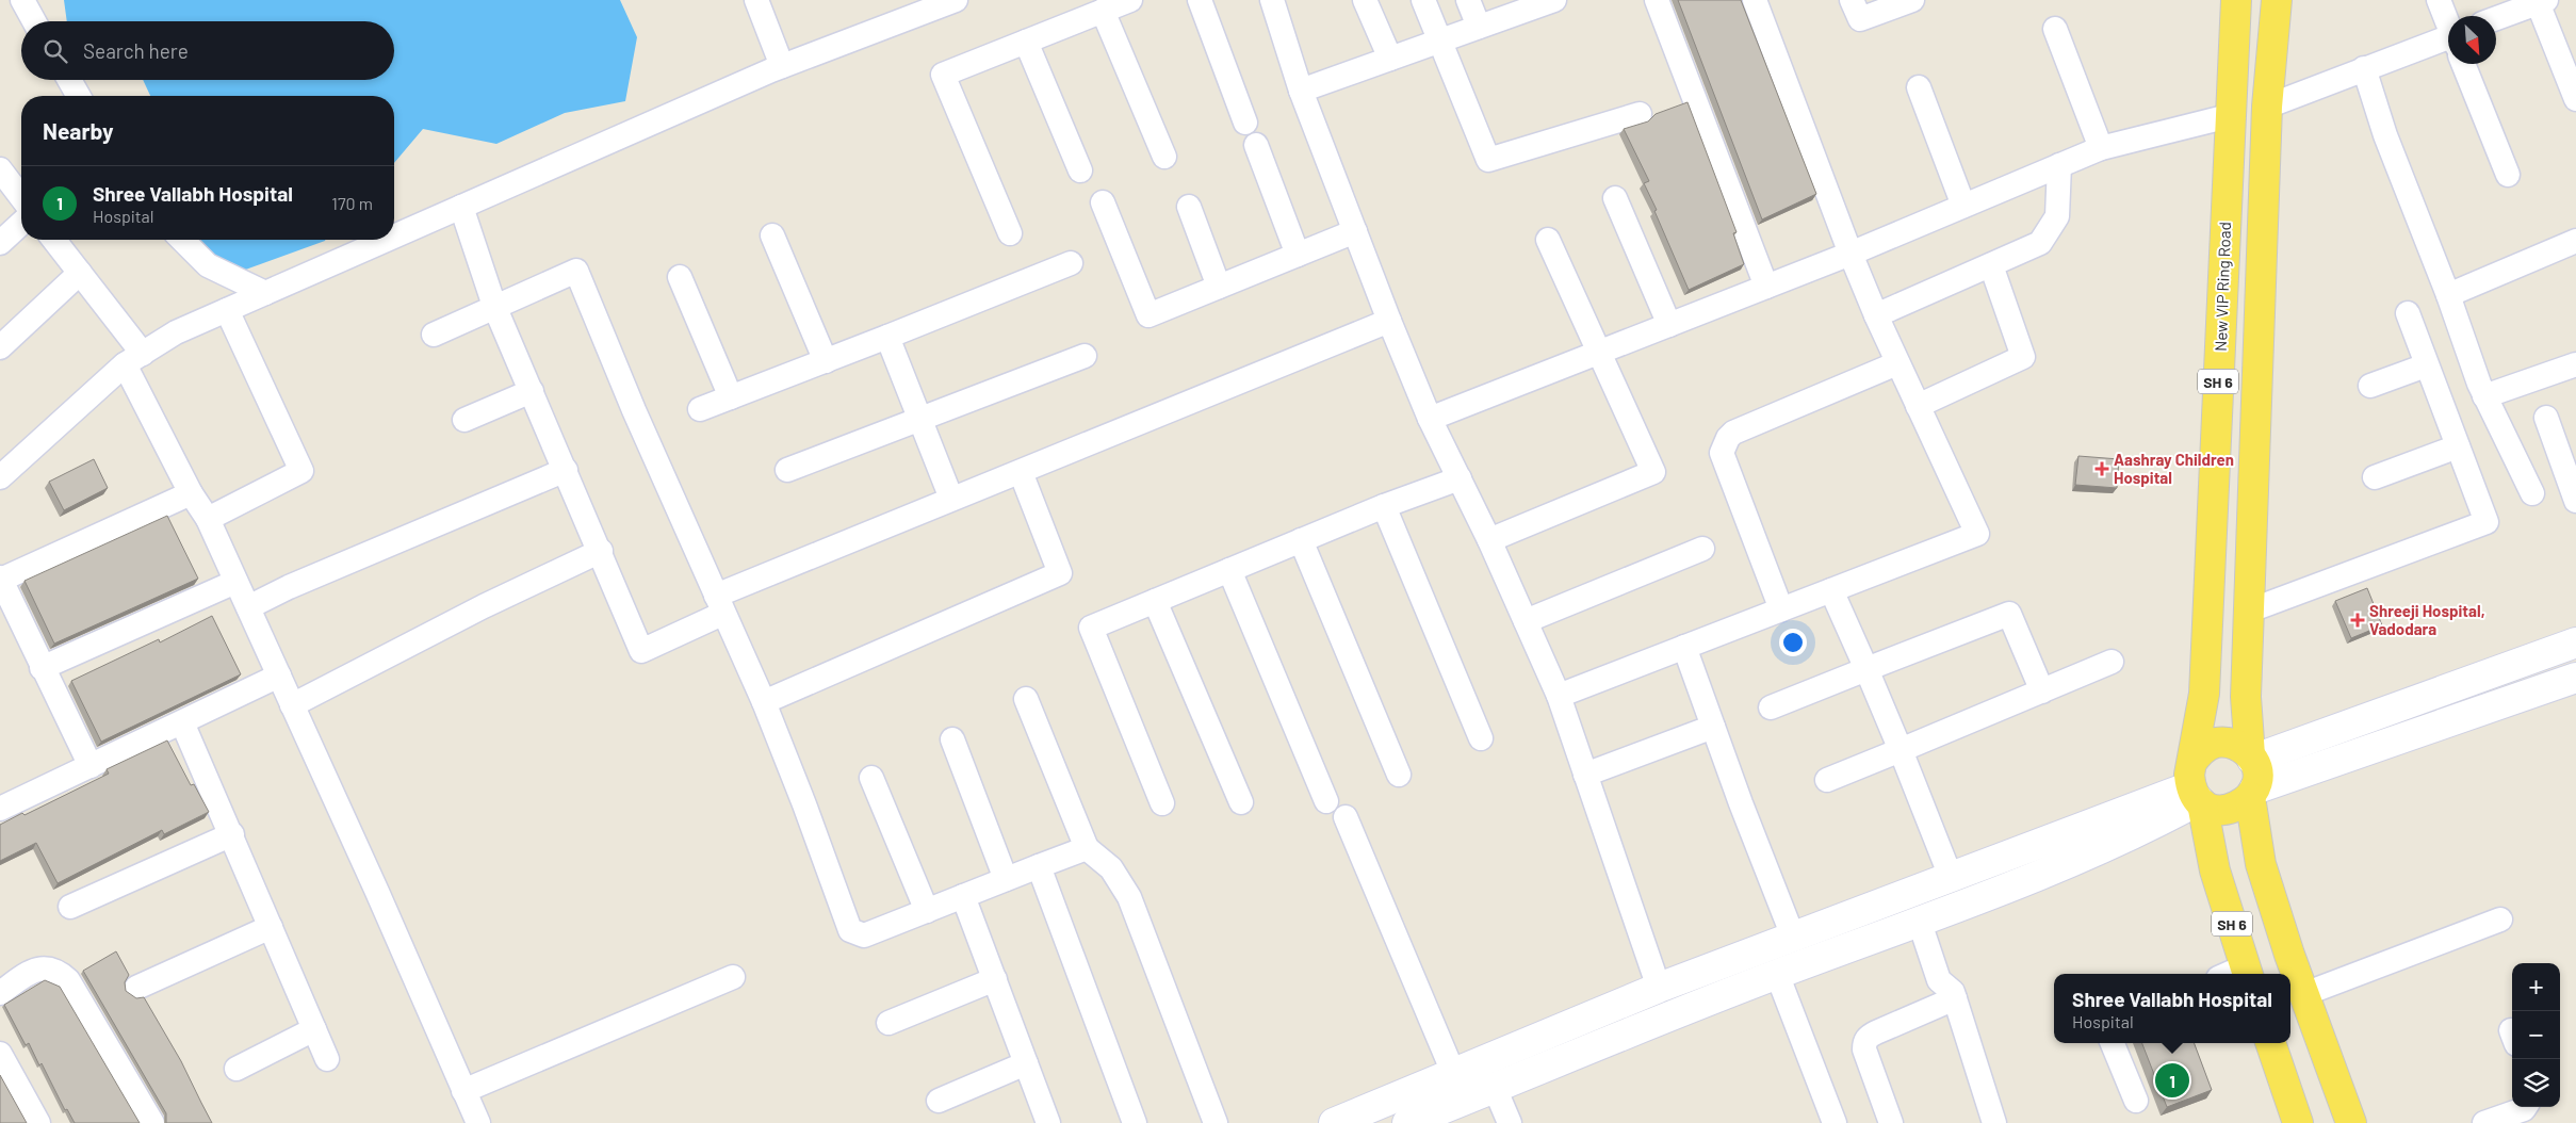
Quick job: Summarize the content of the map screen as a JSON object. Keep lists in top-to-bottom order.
{
  "streets": {
    "main road": ["New VIP Ring Road", "SH 6"]
  },
  "places": {
    "health": ["Aashray Children Hospital", "Shreeji Hospital, Vadodara"]
  },
  "north": "bottom right",
  "page": {
    "search": "Search here",
    "heading": "Nearby",
    "list": [
      {
        "mark": "1",
        "name": "Shree Vallabh Hospital",
        "note": "Hospital",
        "value": "170 m"
      }
    ],
    "map_buttons": ["+", "−"],
    "popup": ["Shree Vallabh Hospital", "Hospital"],
    "pins": "1"
  }
}
